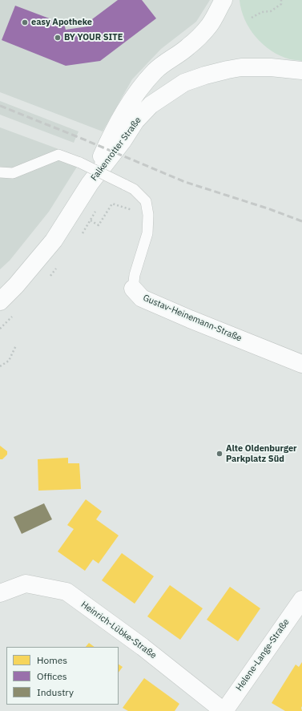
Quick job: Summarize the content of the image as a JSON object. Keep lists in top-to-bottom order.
{
  "streets": {
    "main road": [
      "Falkenrotter Straße",
      "Gustav-Heinemann-Straße",
      "Heinrich-Lübke-Straße",
      "Helene-Lange-Straße"
    ]
  },
  "crossings": [
    ["Heinrich-Lübke-Straße", "Helene-Lange-Straße"]
  ],
  "places": ["easy Apotheke", "BY YOUR SITE", "Alte Oldenburger Parkplatz Süd"],
  "legend": ["Homes", "Offices", "Industry"]
}
